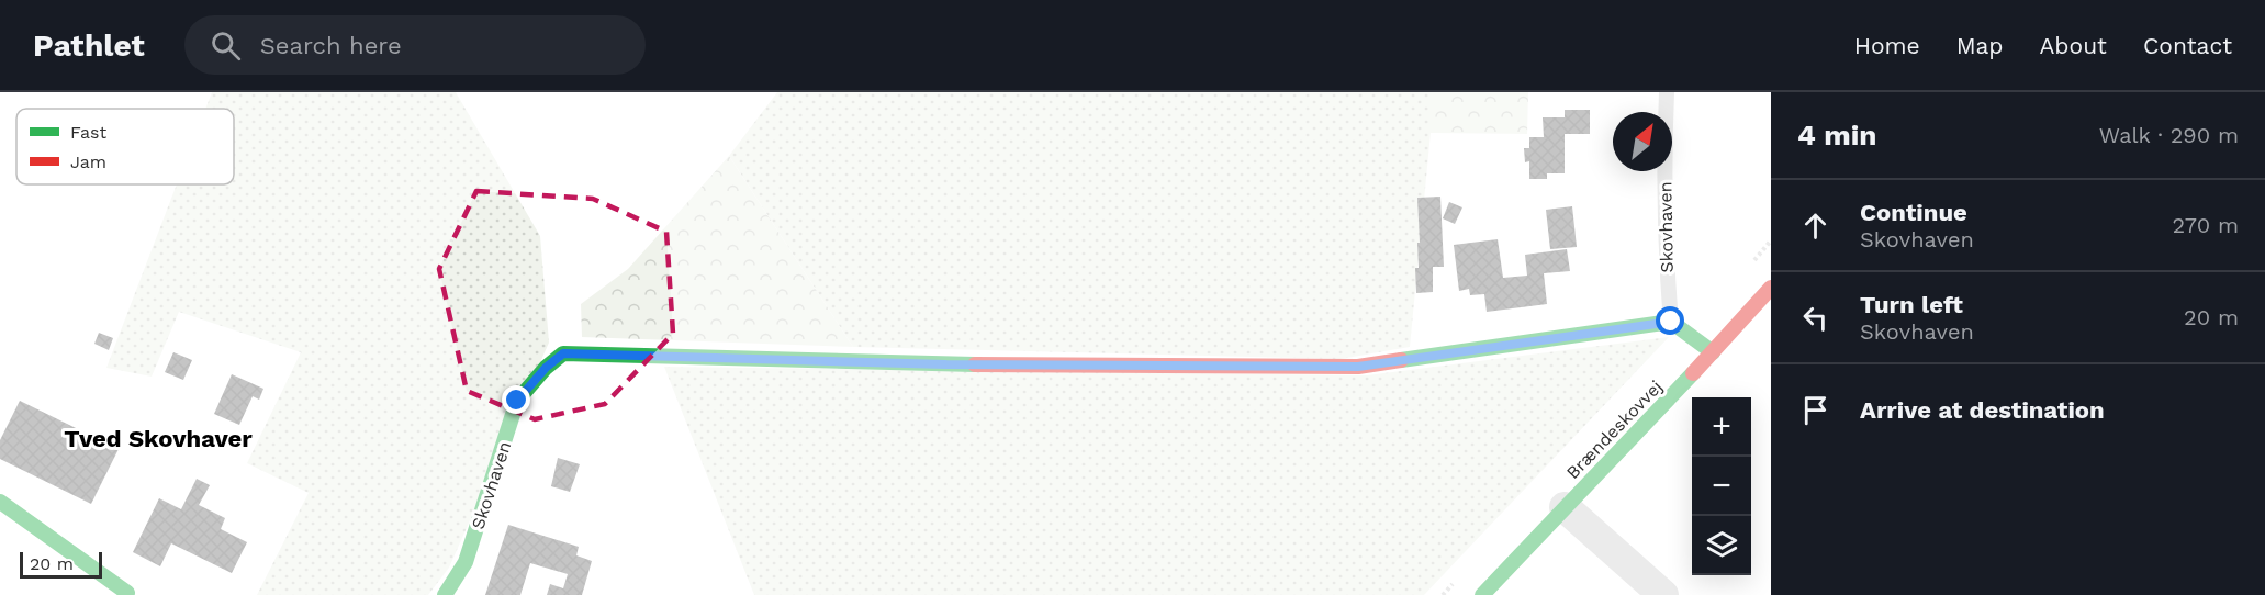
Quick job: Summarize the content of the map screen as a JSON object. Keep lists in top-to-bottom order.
{
  "streets": {
    "street": ["Skovhaven", "Brændeskovvej"]
  },
  "districts": ["Tved Skovhaver"],
  "legend": ["Fast", "Jam"],
  "scale_bar": "20 m",
  "north": "top right",
  "page": {
    "header": "Pathlet",
    "search": "Search here",
    "nav": [
      "Home",
      "Map",
      "About",
      "Contact"
    ],
    "heading": ["4 min", "Walk · 290 m"],
    "list": [
      ["Continue", "Skovhaven", "270 m"],
      ["Turn left", "Skovhaven", "20 m"],
      "Arrive at destination"
    ],
    "map_buttons": ["+", "−"],
    "scale": "20 m"
  }
}
